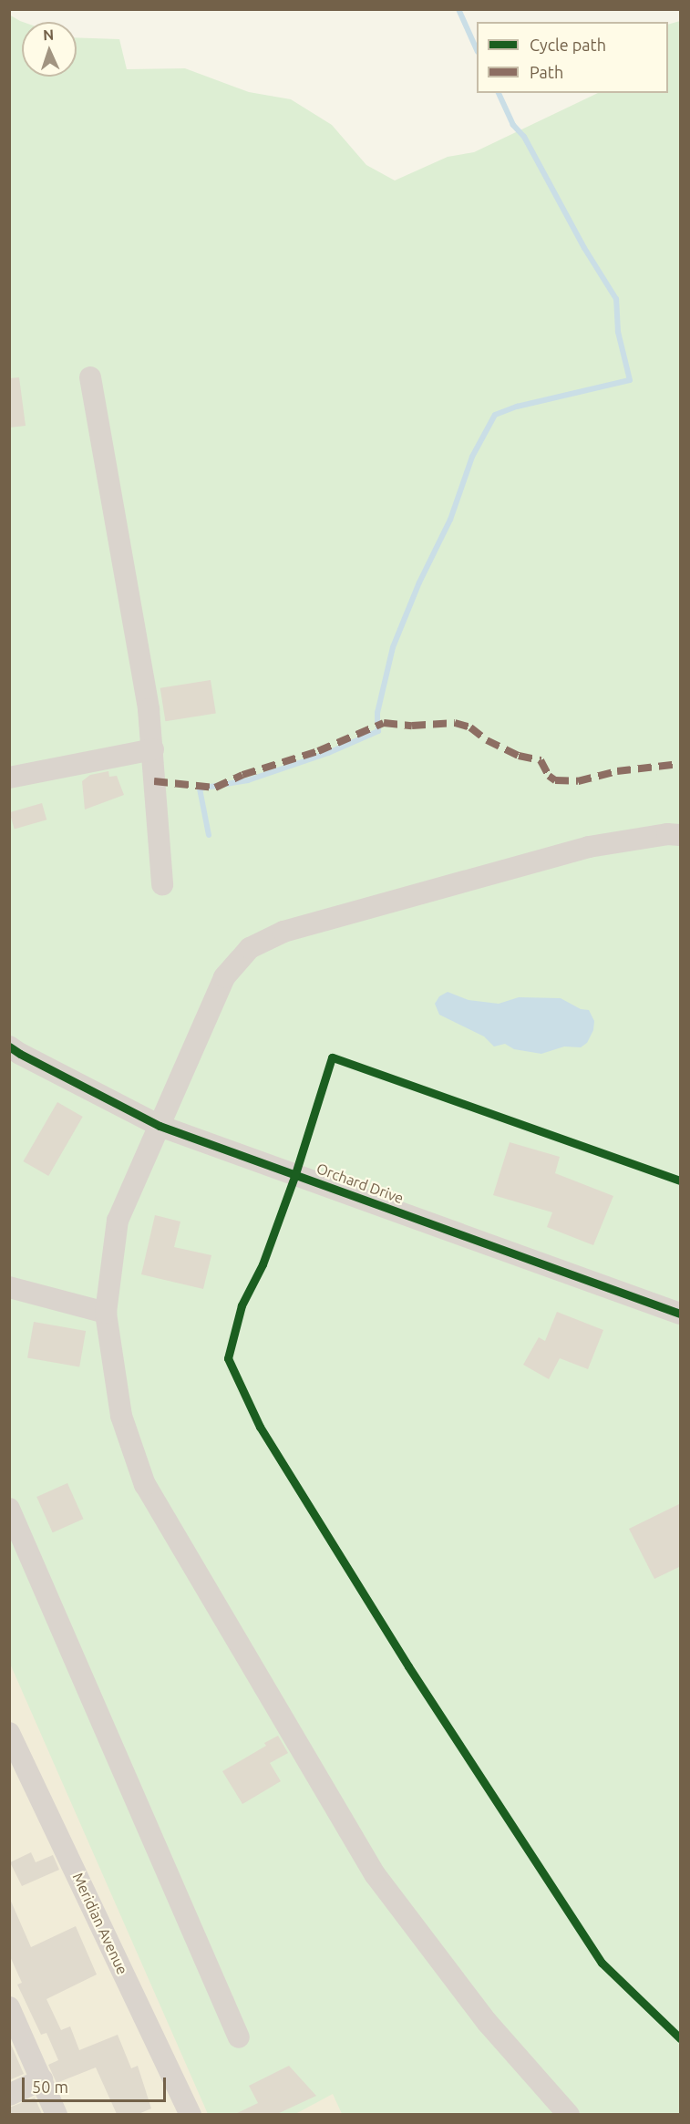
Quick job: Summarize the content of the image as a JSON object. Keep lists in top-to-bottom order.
{
  "streets": {
    "street": ["Orchard Drive", "Meridian Avenue"]
  },
  "legend": ["Cycle path", "Path"],
  "scale_bar": "50 m",
  "north": "top"
}
